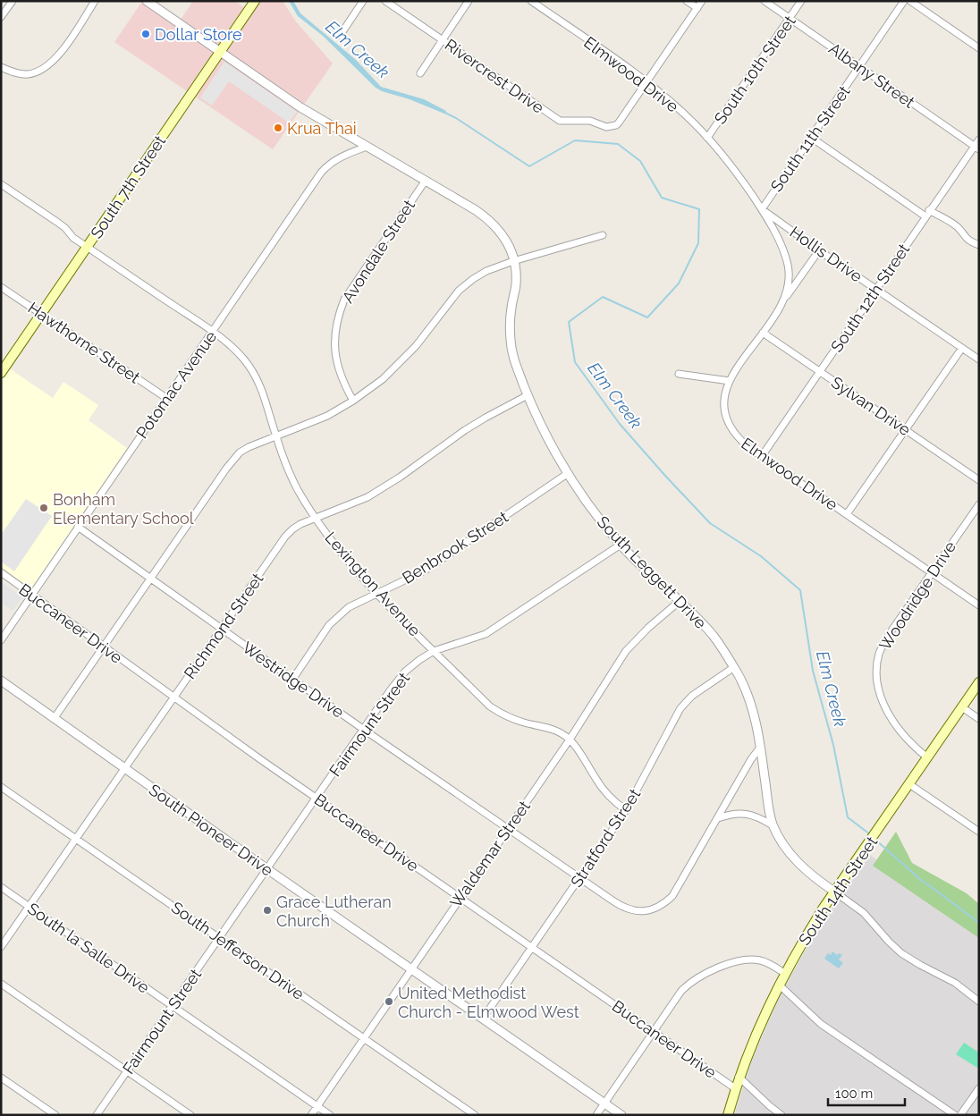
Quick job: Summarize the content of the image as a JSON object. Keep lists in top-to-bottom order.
{
  "streets": {
    "main road": ["South 7th Street", "South 14th Street"],
    "street": [
      "South 10th Street",
      "Elmwood Drive",
      "Albany Street",
      "Rivercrest Drive",
      "South 11th Street",
      "Avondale Street",
      "Hollis Drive",
      "South 12th Street",
      "Hawthorne Street",
      "Potomac Avenue",
      "Sylvan Drive",
      "Benbrook Street",
      "South Leggett Drive",
      "Lexington Avenue",
      "Woodridge Drive",
      "Buccaneer Drive",
      "Richmond Street",
      "Westridge Drive",
      "Fairmount Street",
      "South Pioneer Drive",
      "Stratford Street",
      "Waldemar Street",
      "South la Salle Drive",
      "South Jefferson Drive"
    ]
  },
  "crossings": [
    ["South 10th Street", "Elmwood Drive"],
    ["South 10th Street", "Albany Street"],
    ["Elmwood Drive", "Rivercrest Drive"],
    ["Elmwood Drive", "South 11th Street"],
    ["Elmwood Drive", "Hollis Drive"],
    ["Elmwood Drive", "South 12th Street"],
    ["Elmwood Drive", "Sylvan Drive"],
    ["Elmwood Drive", "Woodridge Drive"],
    ["Albany Street", "South 11th Street"],
    ["Albany Street", "South 12th Street"],
    ["South 11th Street", "Hollis Drive"],
    ["South 7th Street", "Hawthorne Street"],
    ["South 7th Street", "South Leggett Drive"],
    ["South 7th Street", "Lexington Avenue"],
    ["Avondale Street", "South Leggett Drive"],
    ["Hollis Drive", "South 12th Street"],
    ["South 12th Street", "Sylvan Drive"],
    ["Hawthorne Street", "Potomac Avenue"],
    ["Potomac Avenue", "South Leggett Drive"],
    ["Potomac Avenue", "Lexington Avenue"],
    ["Potomac Avenue", "Buccaneer Drive"],
    ["Potomac Avenue", "Westridge Drive"],
    ["Benbrook Street", "South Leggett Drive"],
    ["Benbrook Street", "Lexington Avenue"],
    ["Benbrook Street", "Westridge Drive"],
    ["South Leggett Drive", "Richmond Street"],
    ["South Leggett Drive", "Fairmount Street"],
    ["South Leggett Drive", "Stratford Street"],
    ["South Leggett Drive", "Waldemar Street"],
    ["South Leggett Drive", "South 14th Street"],
    ["Lexington Avenue", "Richmond Street"],
    ["Lexington Avenue", "Fairmount Street"],
    ["Lexington Avenue", "Stratford Street"],
    ["Lexington Avenue", "Waldemar Street"],
    ["Woodridge Drive", "South 14th Street"],
    ["Buccaneer Drive", "Richmond Street"],
    ["Buccaneer Drive", "Fairmount Street"],
    ["Buccaneer Drive", "Stratford Street"],
    ["Buccaneer Drive", "Waldemar Street"],
    ["Buccaneer Drive", "South 14th Street"],
    ["Richmond Street", "Westridge Drive"],
    ["Richmond Street", "South Pioneer Drive"],
    ["Richmond Street", "South la Salle Drive"],
    ["Richmond Street", "South Jefferson Drive"],
    ["Westridge Drive", "Fairmount Street"],
    ["Westridge Drive", "Stratford Street"],
    ["Westridge Drive", "Waldemar Street"],
    ["Fairmount Street", "South Pioneer Drive"],
    ["Fairmount Street", "South la Salle Drive"],
    ["Fairmount Street", "South Jefferson Drive"],
    ["South Pioneer Drive", "Stratford Street"],
    ["South Pioneer Drive", "Waldemar Street"],
    ["Waldemar Street", "South la Salle Drive"],
    ["Waldemar Street", "South Jefferson Drive"]
  ],
  "water": ["Elm Creek"],
  "places": [
    "Dollar Store",
    "Krua Thai",
    "Bonham Elementary School",
    "Grace Lutheran Church",
    "United Methodist Church - Elmwood West"
  ],
  "scale_bar": "100 m"
}
